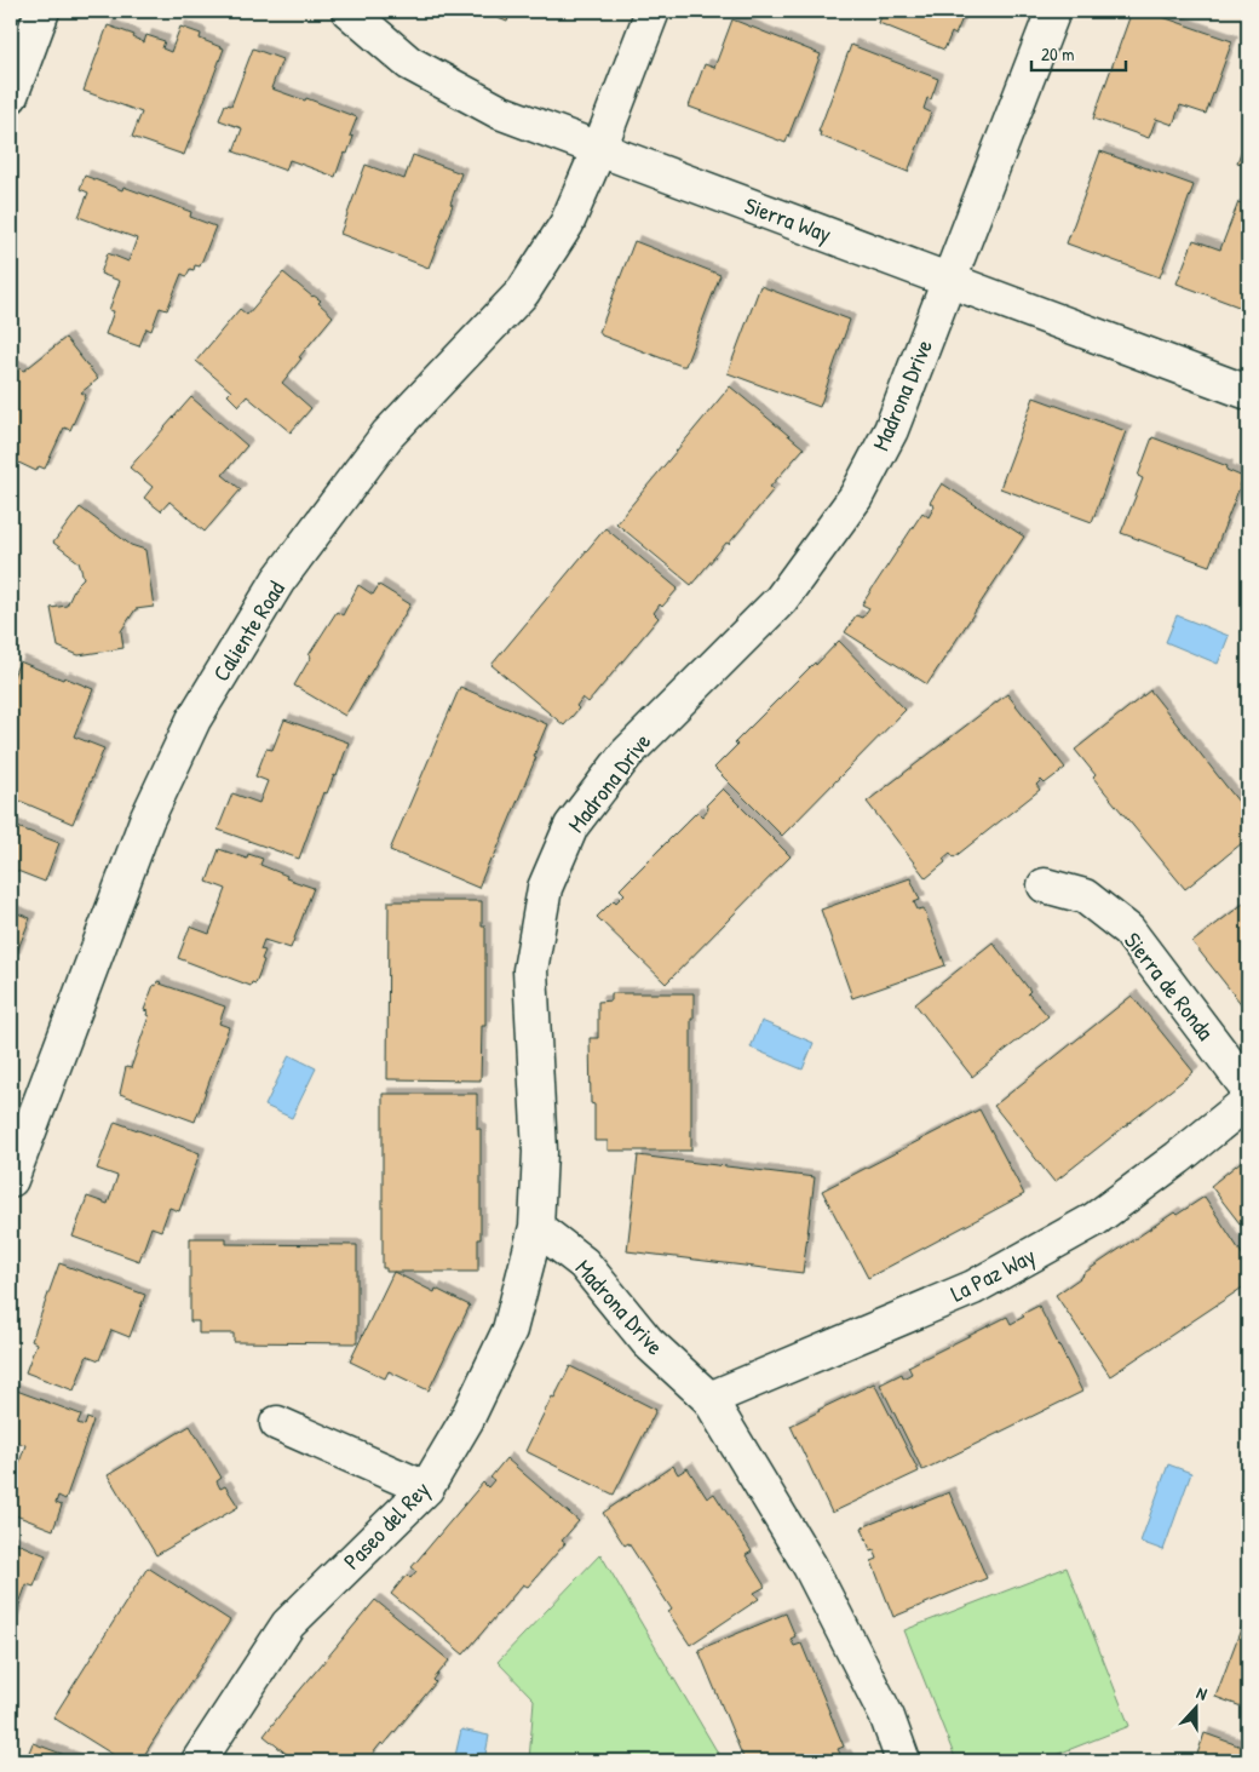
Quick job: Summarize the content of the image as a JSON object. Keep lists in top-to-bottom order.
{
  "streets": {
    "street": [
      "Sierra Way",
      "Madrona Drive",
      "Caliente Road",
      "Sierra de Ronda",
      "La Paz Way",
      "Paseo del Rey"
    ]
  },
  "crossings": [
    ["Sierra Way", "Madrona Drive"],
    ["Sierra Way", "Caliente Road"],
    ["Madrona Drive", "La Paz Way"],
    ["Madrona Drive", "Paseo del Rey"]
  ],
  "scale_bar": "20 m",
  "north": "top"
}
